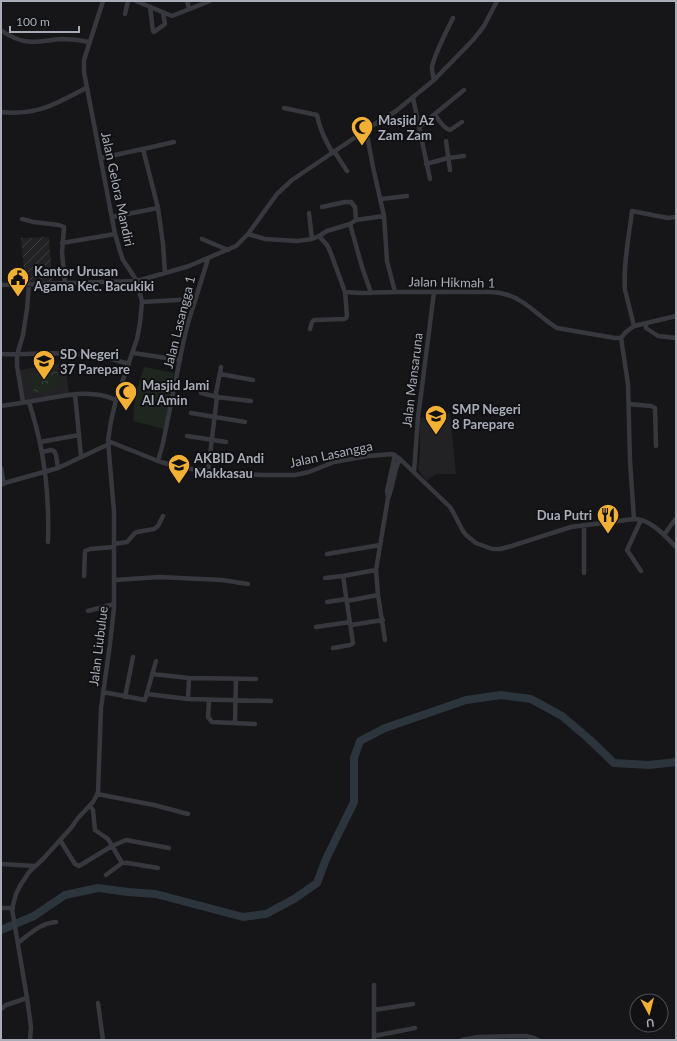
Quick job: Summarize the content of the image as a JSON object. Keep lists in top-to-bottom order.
{
  "streets": {
    "street": [
      "Jalan Gelora Mandiri",
      "Jalan Hikmah 1",
      "Jalan Lasangga 1",
      "Jalan Mansaruna",
      "Jalan Lasangga",
      "Jalan Liubulue"
    ]
  },
  "crossings": [
    ["Jalan Gelora Mandiri", "Jalan Lasangga"],
    ["Jalan Gelora Mandiri", "Jalan Liubulue"],
    ["Jalan Hikmah 1", "Jalan Mansaruna"],
    ["Jalan Lasangga 1", "Jalan Lasangga"],
    ["Jalan Lasangga", "Jalan Liubulue"]
  ],
  "places": {
    "mosque": ["Masjid Az Zam Zam", "Masjid Jami Al Amin"],
    "public building": ["Kantor Urusan Agama Kec. Bacukiki"],
    "school or university": ["SD Negeri 37 Parepare", "SMP Negeri 8 Parepare", "AKBID Andi Makkasau"],
    "restaurant": ["Dua Putri"]
  },
  "scale_bar": "100 m",
  "north": "bottom"
}
